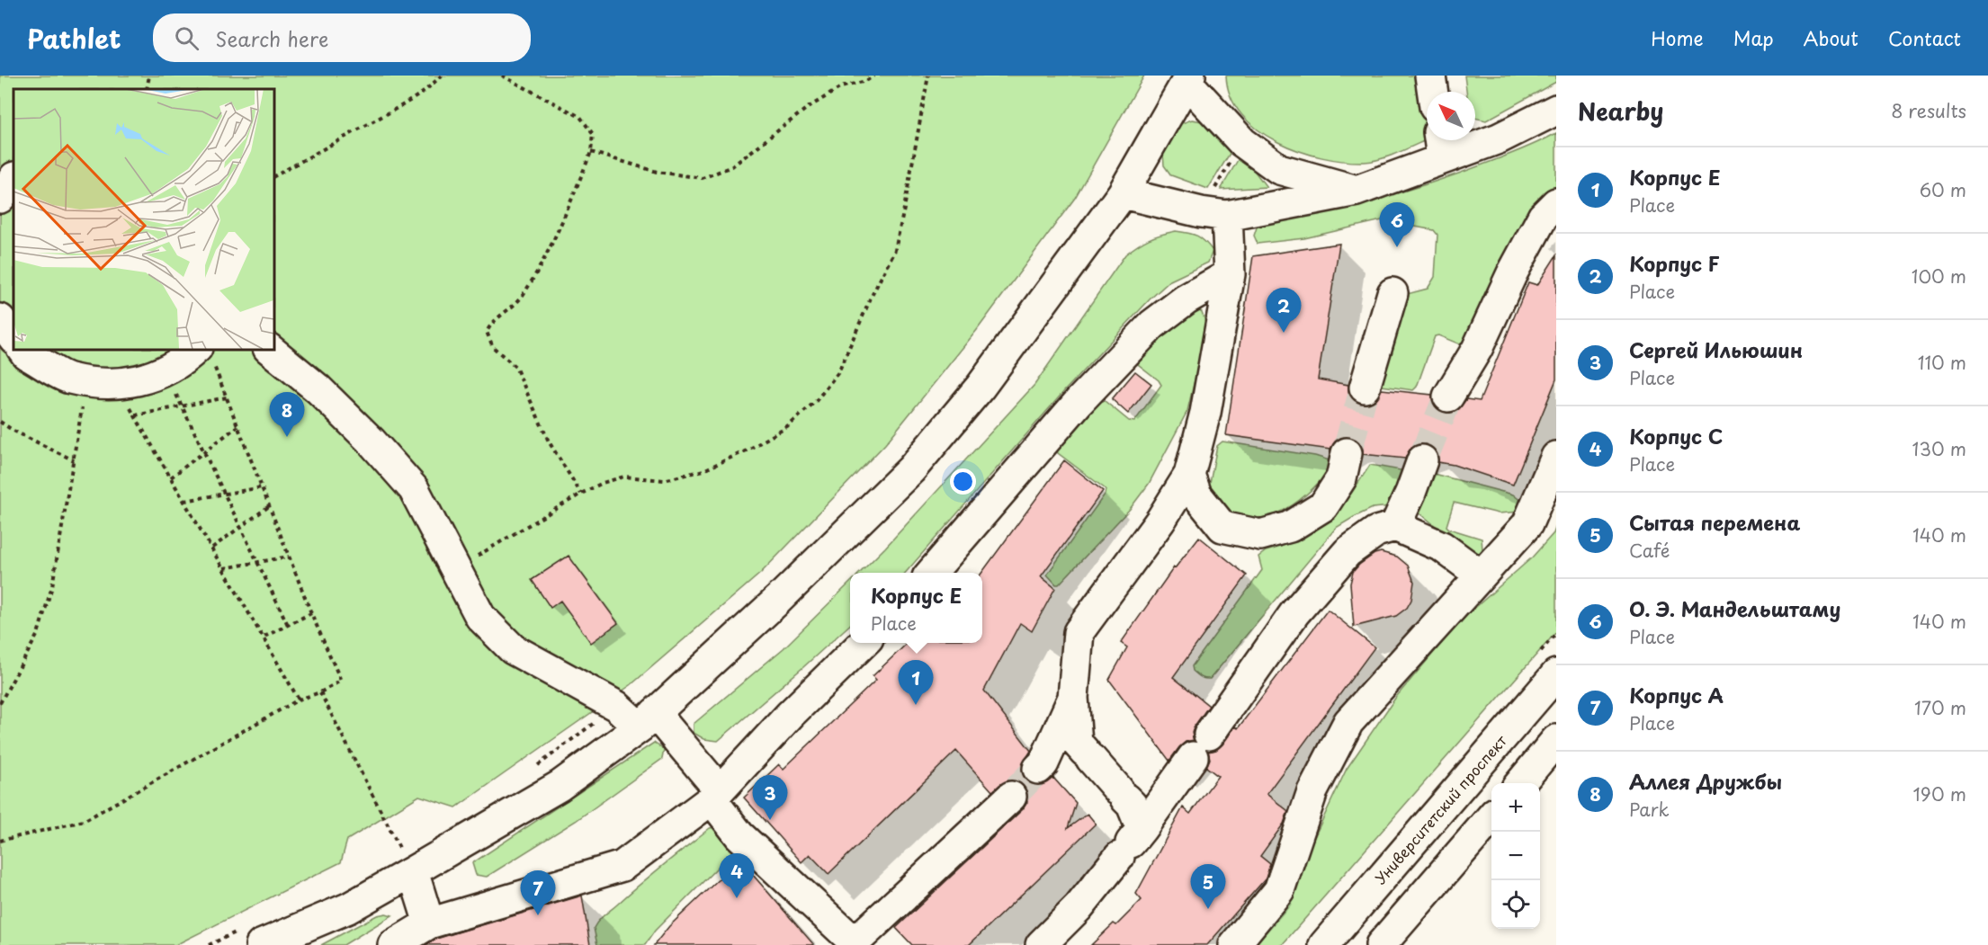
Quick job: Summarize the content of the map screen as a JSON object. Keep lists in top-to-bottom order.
{
  "streets": {
    "street": ["Университетский проспект"]
  },
  "north": "top left",
  "page": {
    "header": "Pathlet",
    "search": "Search here",
    "nav": [
      "Home",
      "Map",
      "About",
      "Contact"
    ],
    "heading": ["Nearby", "8 results"],
    "list": [
      {
        "mark": "1",
        "name": "Корпус E",
        "note": "Place",
        "value": "60 m"
      },
      {
        "mark": "2",
        "name": "Корпус F",
        "note": "Place",
        "value": "100 m"
      },
      {
        "mark": "3",
        "name": "Сергей Ильюшин",
        "note": "Place",
        "value": "110 m"
      },
      {
        "mark": "4",
        "name": "Корпус C",
        "note": "Place",
        "value": "130 m"
      },
      {
        "mark": "5",
        "name": "Сытая перемена",
        "note": "Café",
        "value": "140 m"
      },
      {
        "mark": "6",
        "name": "О. Э. Мандельштаму",
        "note": "Place",
        "value": "140 m"
      },
      {
        "mark": "7",
        "name": "Корпус A",
        "note": "Place",
        "value": "170 m"
      },
      {
        "mark": "8",
        "name": "Аллея Дружбы",
        "note": "Park",
        "value": "190 m"
      }
    ],
    "pins": [
      "6",
      "2",
      "8",
      "1",
      "3",
      "4",
      "5",
      "7"
    ],
    "popup": ["Корпус E", "Place"],
    "map_buttons": ["+", "−"]
  }
}
